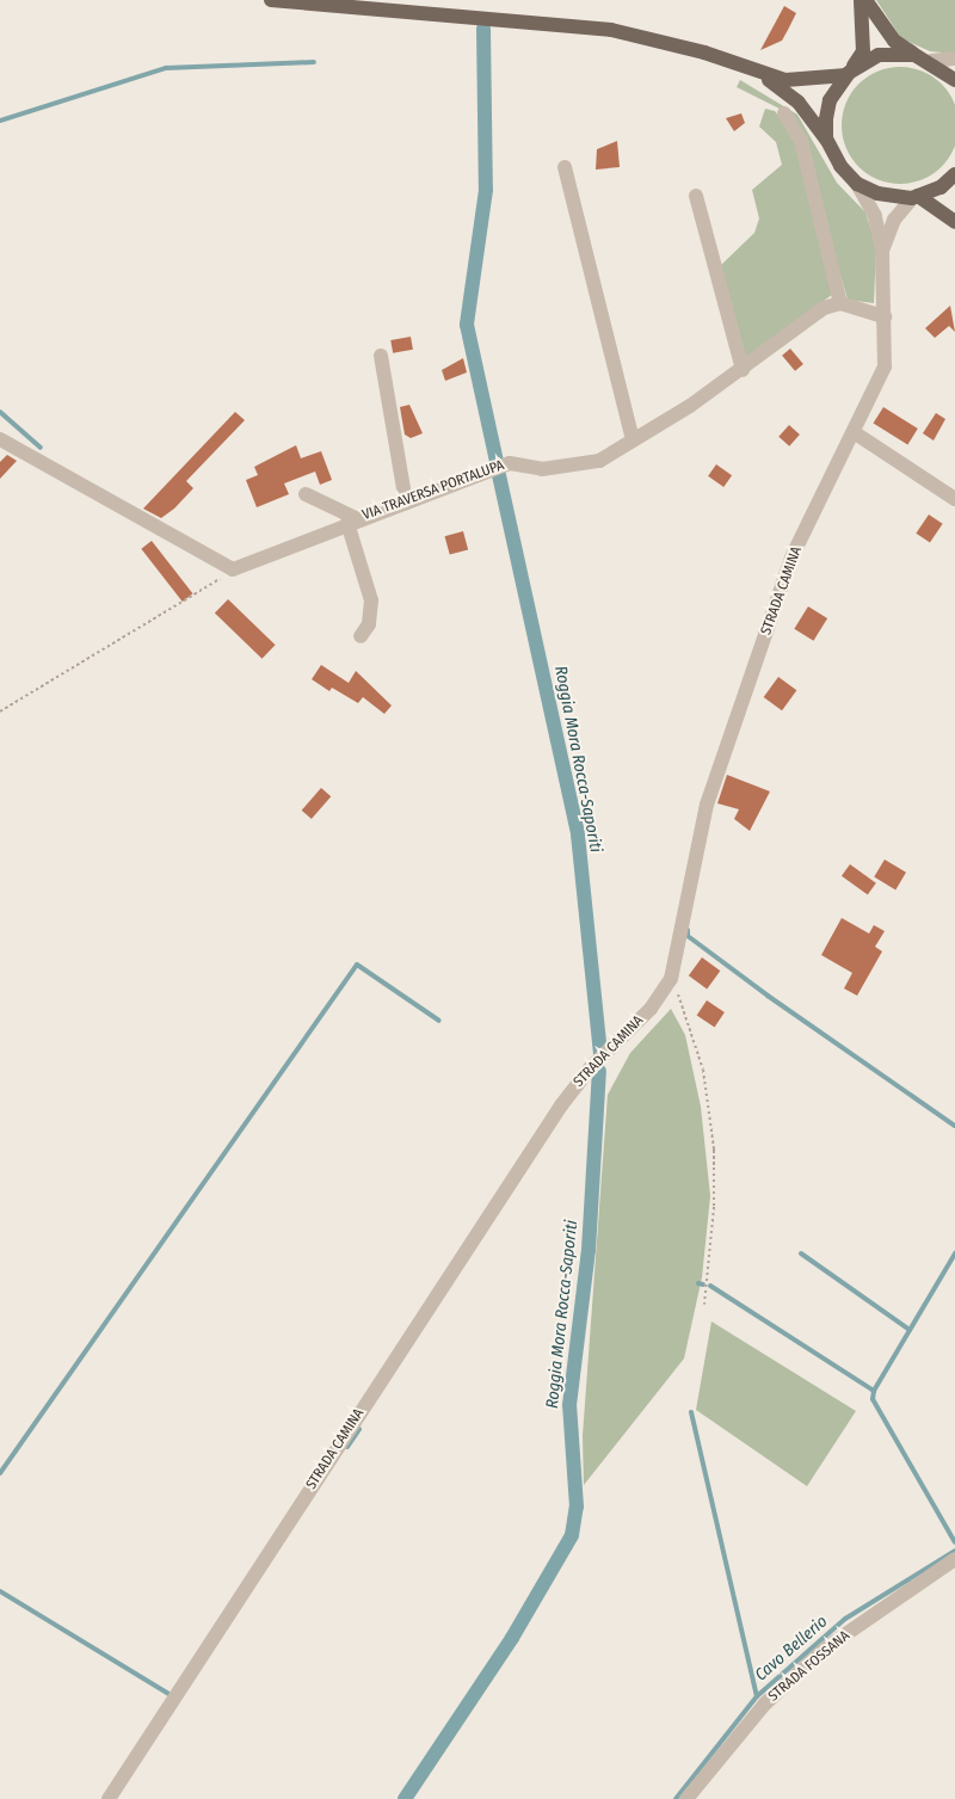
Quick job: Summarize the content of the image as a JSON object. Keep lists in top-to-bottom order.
{
  "streets": {
    "street": ["VIA TRAVERSA PORTALUPA", "STRADA CAMINA", "STRADA FOSSANA"]
  },
  "water": ["Roggia Mora Rocca-Saporiti", "Cavo Bellerio"]
}
